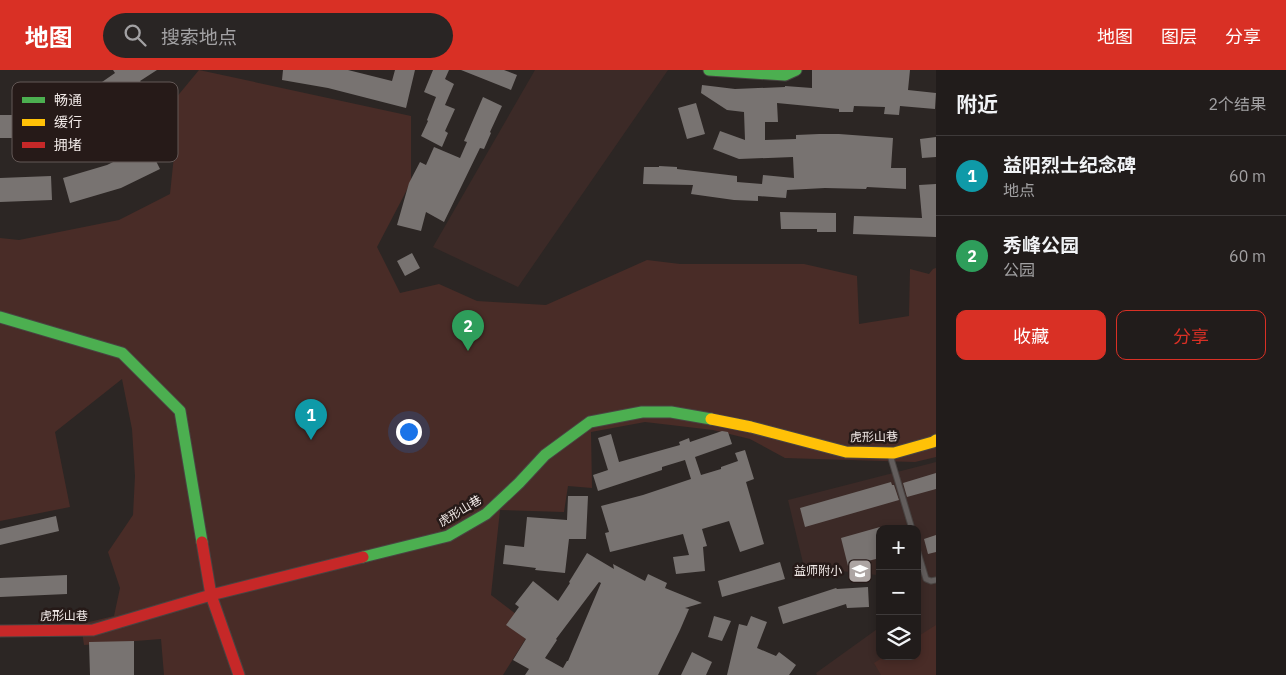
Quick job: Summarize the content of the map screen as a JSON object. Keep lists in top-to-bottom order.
{
  "streets": {
    "street": ["虎形山巷"]
  },
  "places": {
    "school or university": ["益师附小"]
  },
  "legend": ["畅通", "缓行", "拥堵"],
  "page": {
    "header": "地图",
    "search": "搜索地点",
    "nav": ["地图", "图层", "分享"],
    "heading": ["附近", "2个结果"],
    "list": [
      {
        "mark": "1",
        "name": "益阳烈士纪念碑",
        "note": "地点",
        "value": "60 m"
      },
      {
        "mark": "2",
        "name": "秀峰公园",
        "note": "公园",
        "value": "60 m"
      }
    ],
    "buttons": ["收藏", "分享"],
    "pins": ["2", "1"],
    "map_buttons": ["+", "−"]
  }
}
